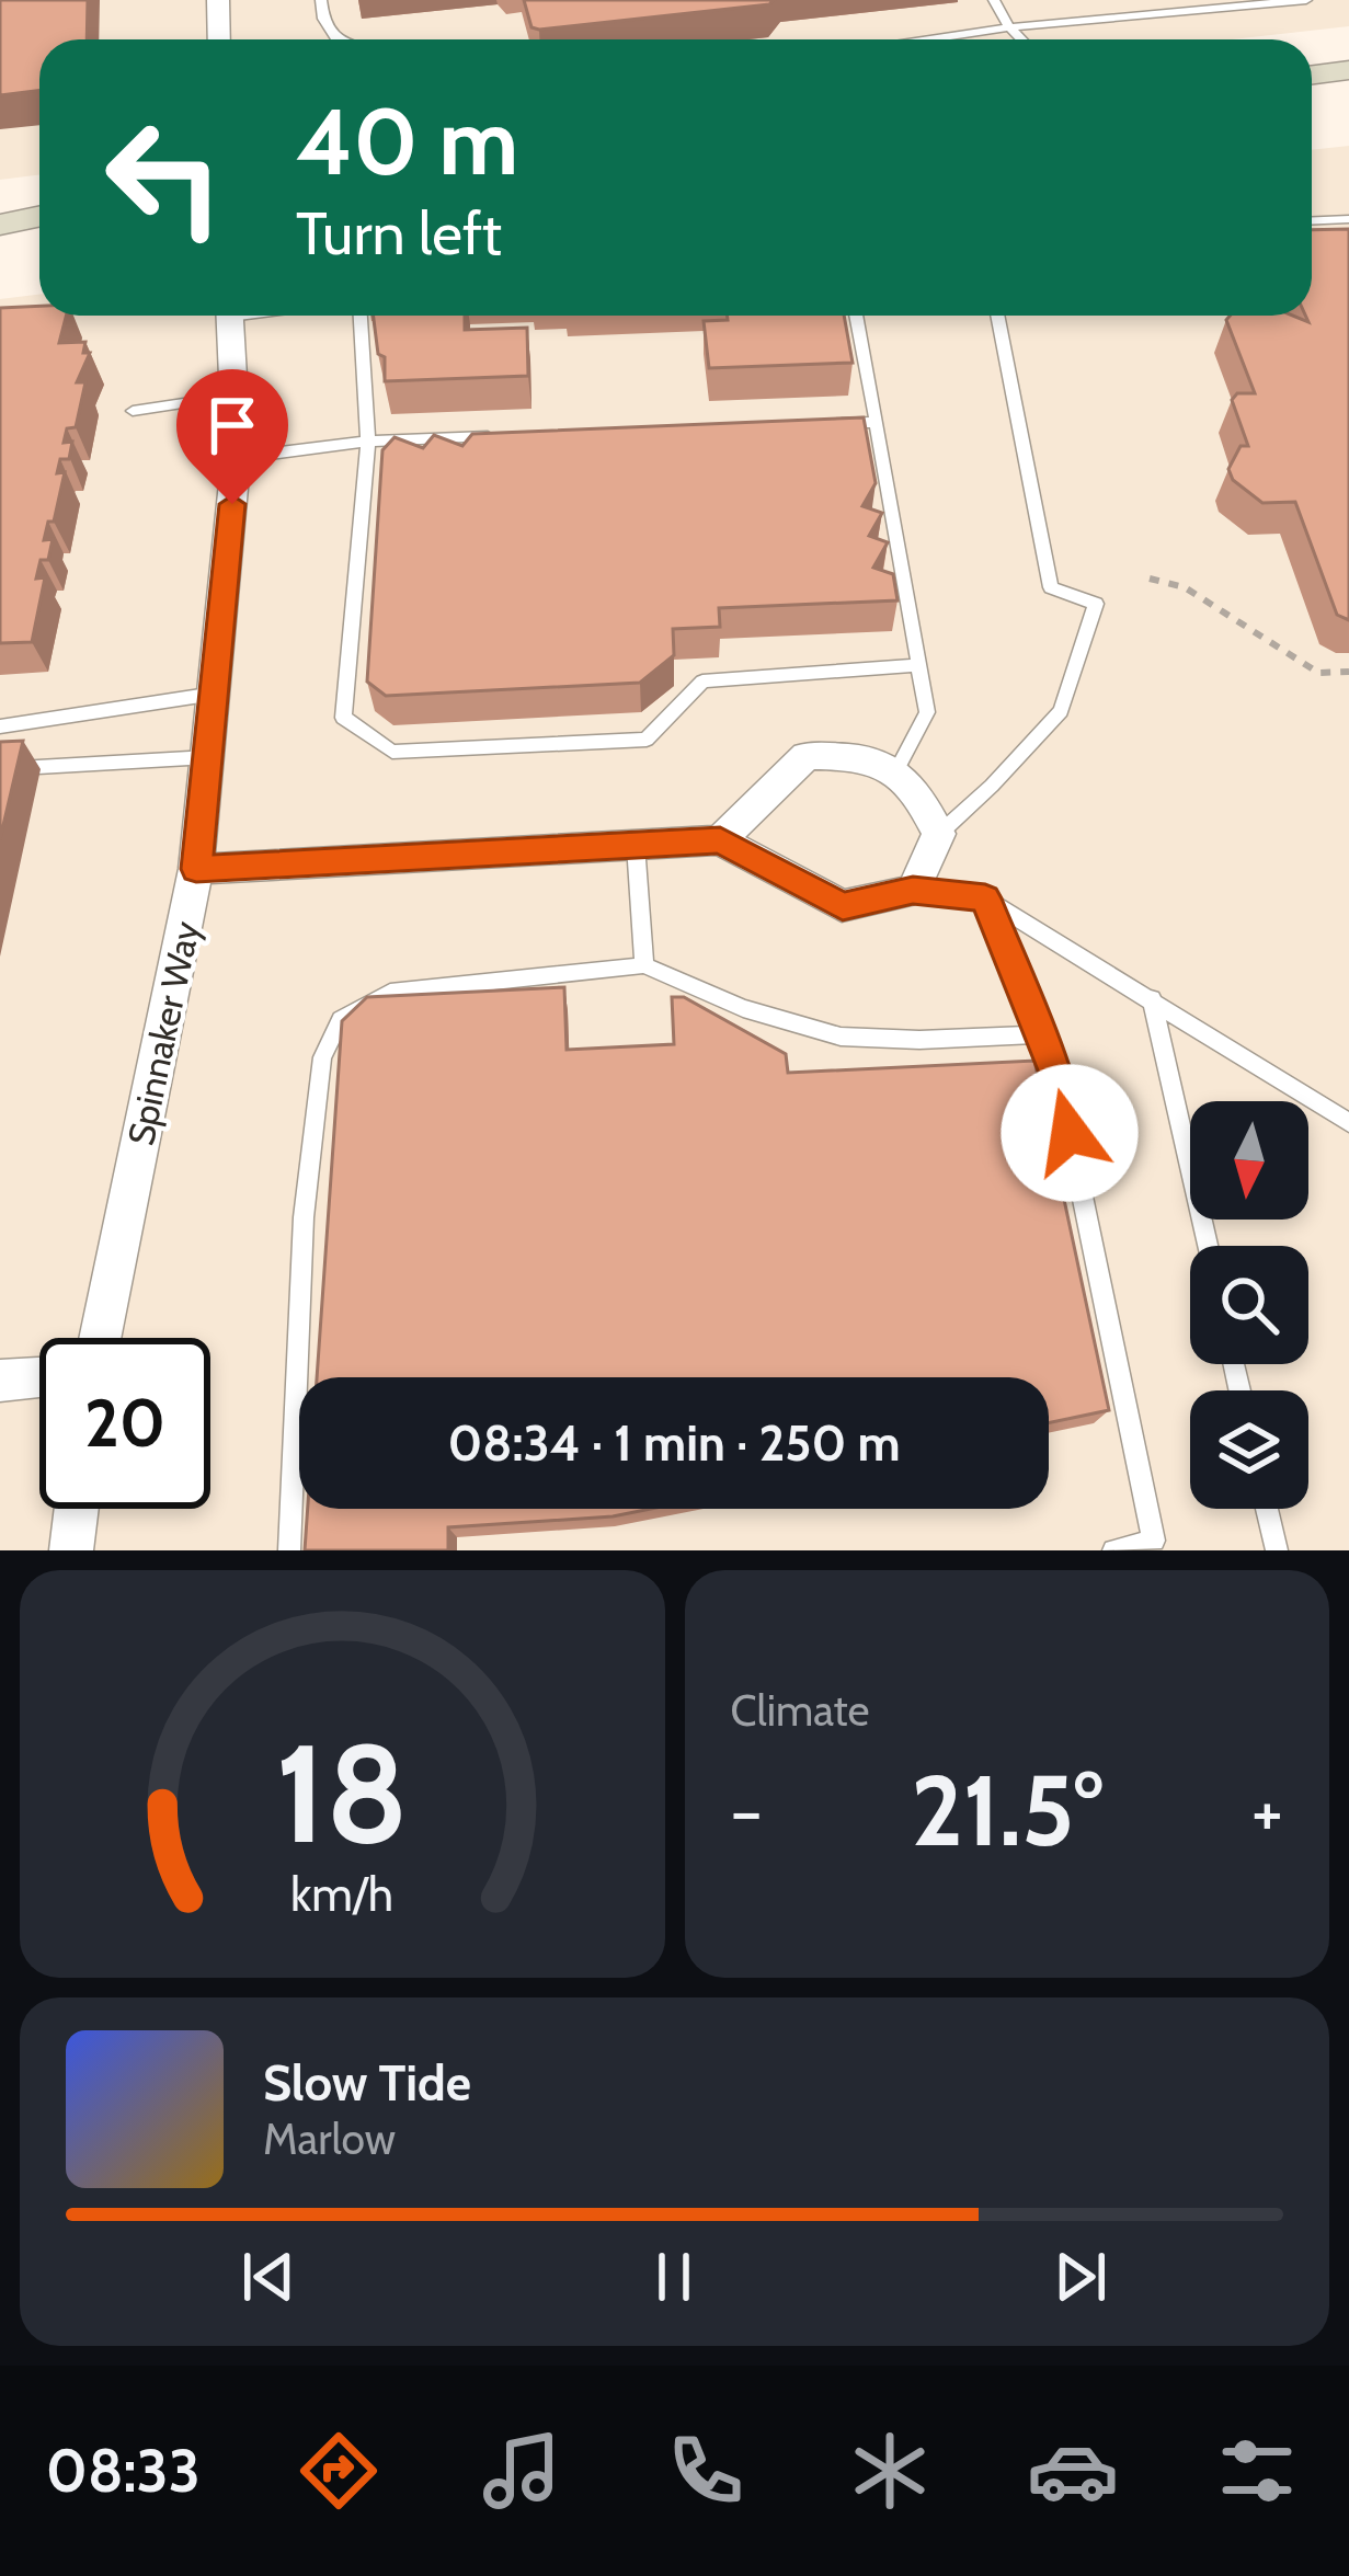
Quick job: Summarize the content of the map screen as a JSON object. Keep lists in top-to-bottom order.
{
  "streets": {
    "street": ["Spinnaker Way"]
  },
  "north": "bottom",
  "page": {
    "turn": ["40 m", "Turn left"],
    "limit": "20",
    "trip": "08:34 · 1 min · 250 m",
    "tile": "Climate",
    "heat": ["−", "21.5°", "+"],
    "song": ["Slow Tide", "Marlow"],
    "tabs": "08:33",
    "gauge": ["18", "km/h"]
  }
}
